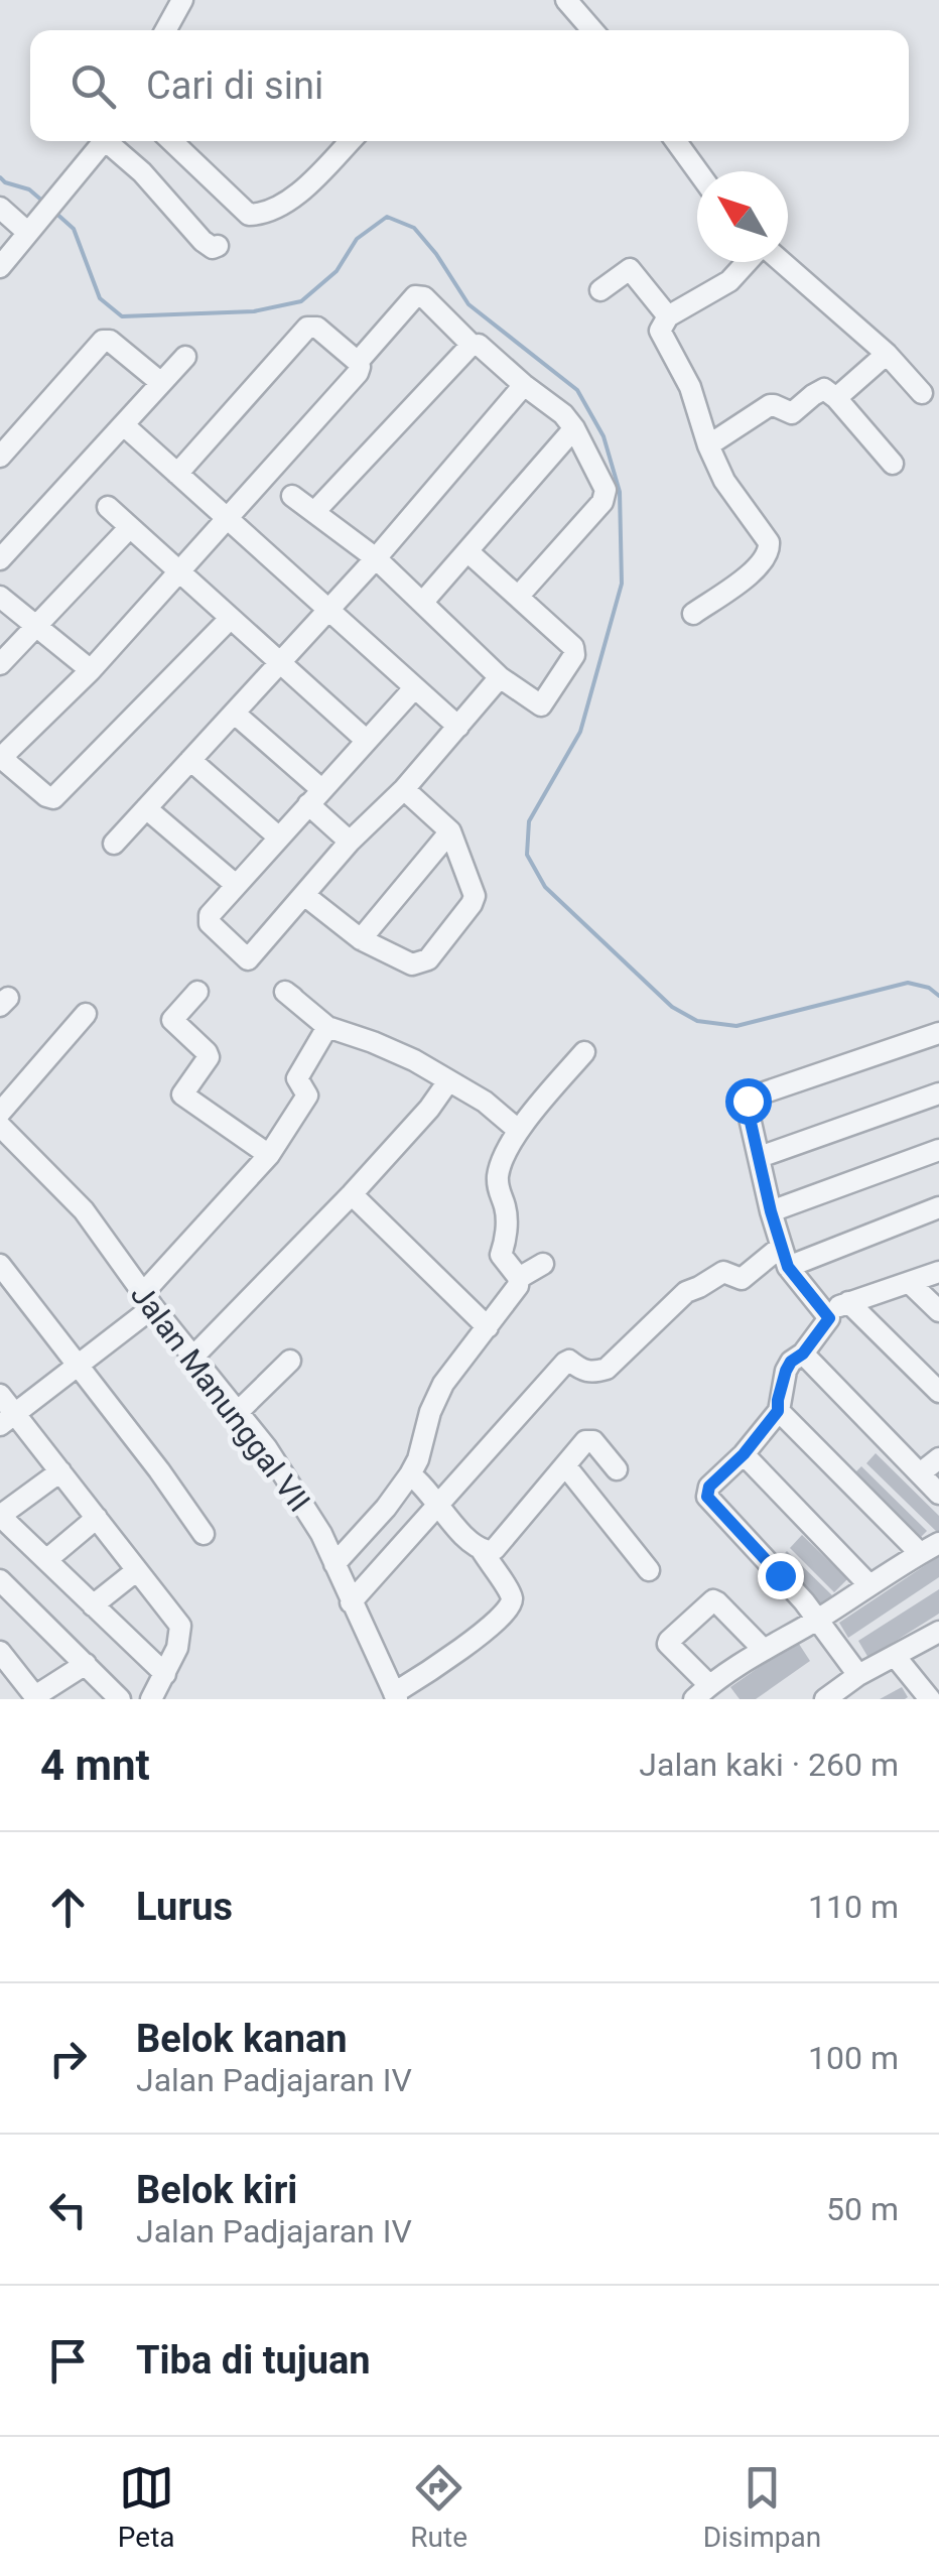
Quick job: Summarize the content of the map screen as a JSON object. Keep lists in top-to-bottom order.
{
  "streets": {
    "street": ["Jalan Manunggal VII"]
  },
  "north": "top left",
  "page": {
    "search": "Cari di sini",
    "heading": ["4 mnt", "Jalan kaki · 260 m"],
    "list": [
      ["Lurus", "110 m"],
      ["Belok kanan", "Jalan Padjajaran IV", "100 m"],
      ["Belok kiri", "Jalan Padjajaran IV", "50 m"],
      "Tiba di tujuan"
    ],
    "nav": ["Peta", "Rute", "Disimpan"]
  }
}
